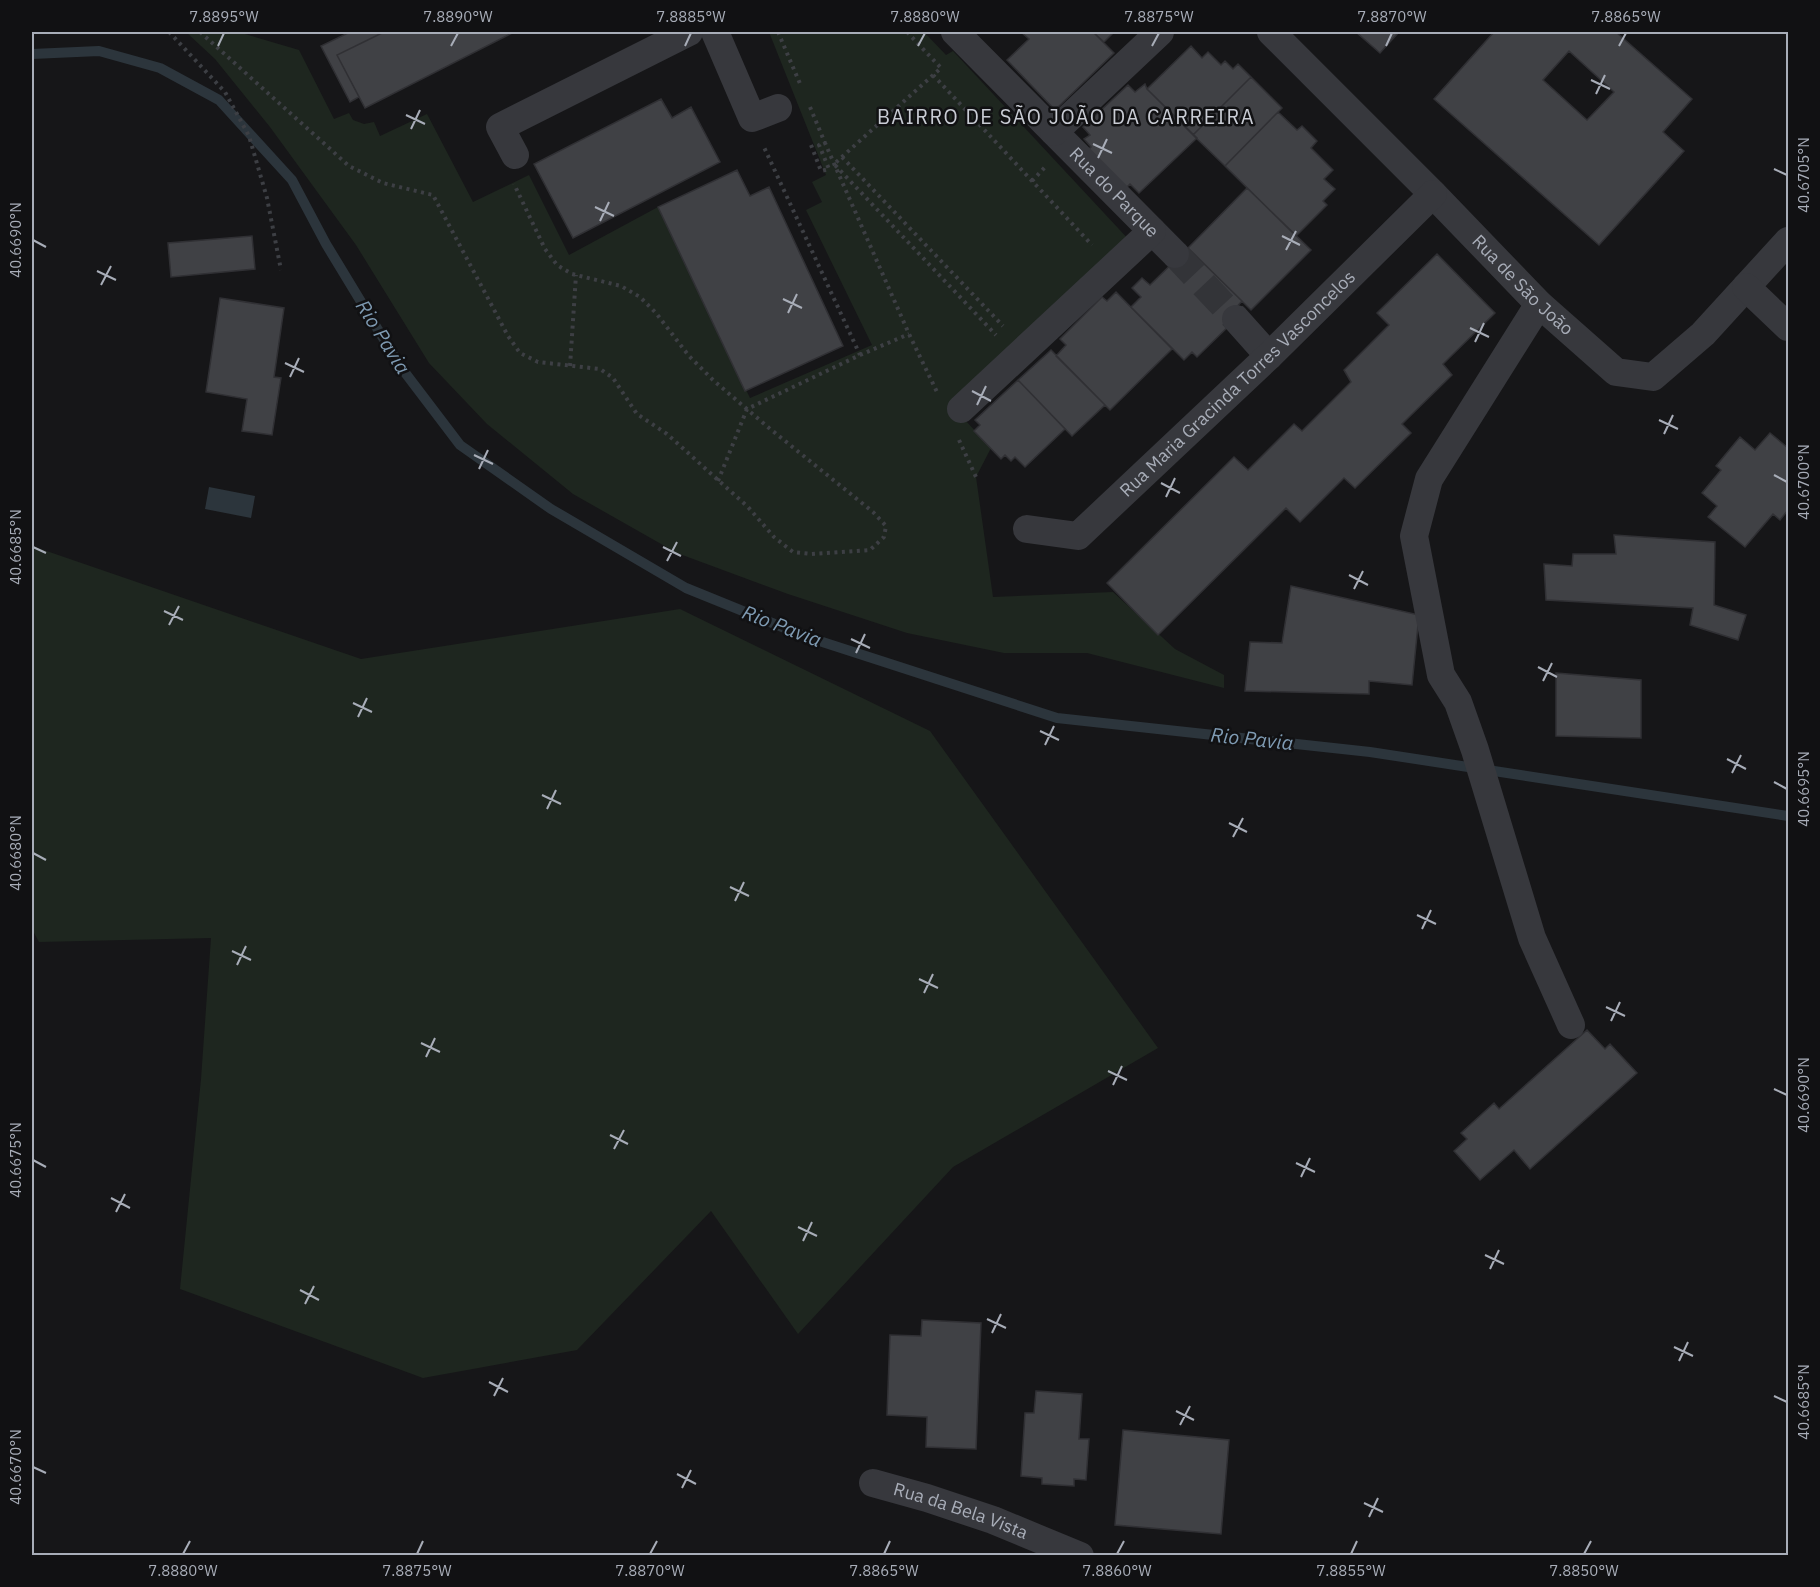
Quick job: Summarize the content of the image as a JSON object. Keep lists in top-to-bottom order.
{
  "streets": {
    "street": [
      "Rua do Parque",
      "Rua de São João",
      "Rua Maria Gracinda Torres Vasconcelos",
      "Rua da Bela Vista"
    ]
  },
  "crossings": [
    ["Rua de São João", "Rua Maria Gracinda Torres Vasconcelos"]
  ],
  "districts": ["BAIRRO DE SÃO JOÃO DA CARREIRA"],
  "water": ["Rio Pavia"],
  "coordinates": [
    "7.8895°W",
    "7.8890°W",
    "7.8885°W",
    "7.8880°W",
    "7.8875°W",
    "7.8870°W",
    "7.8865°W",
    "40.6705°N",
    "40.6690°N",
    "40.6700°N",
    "40.6685°N",
    "40.6695°N",
    "40.6680°N",
    "40.6675°N",
    "40.6670°N",
    "7.8860°W",
    "7.8855°W",
    "7.8850°W"
  ]
}
